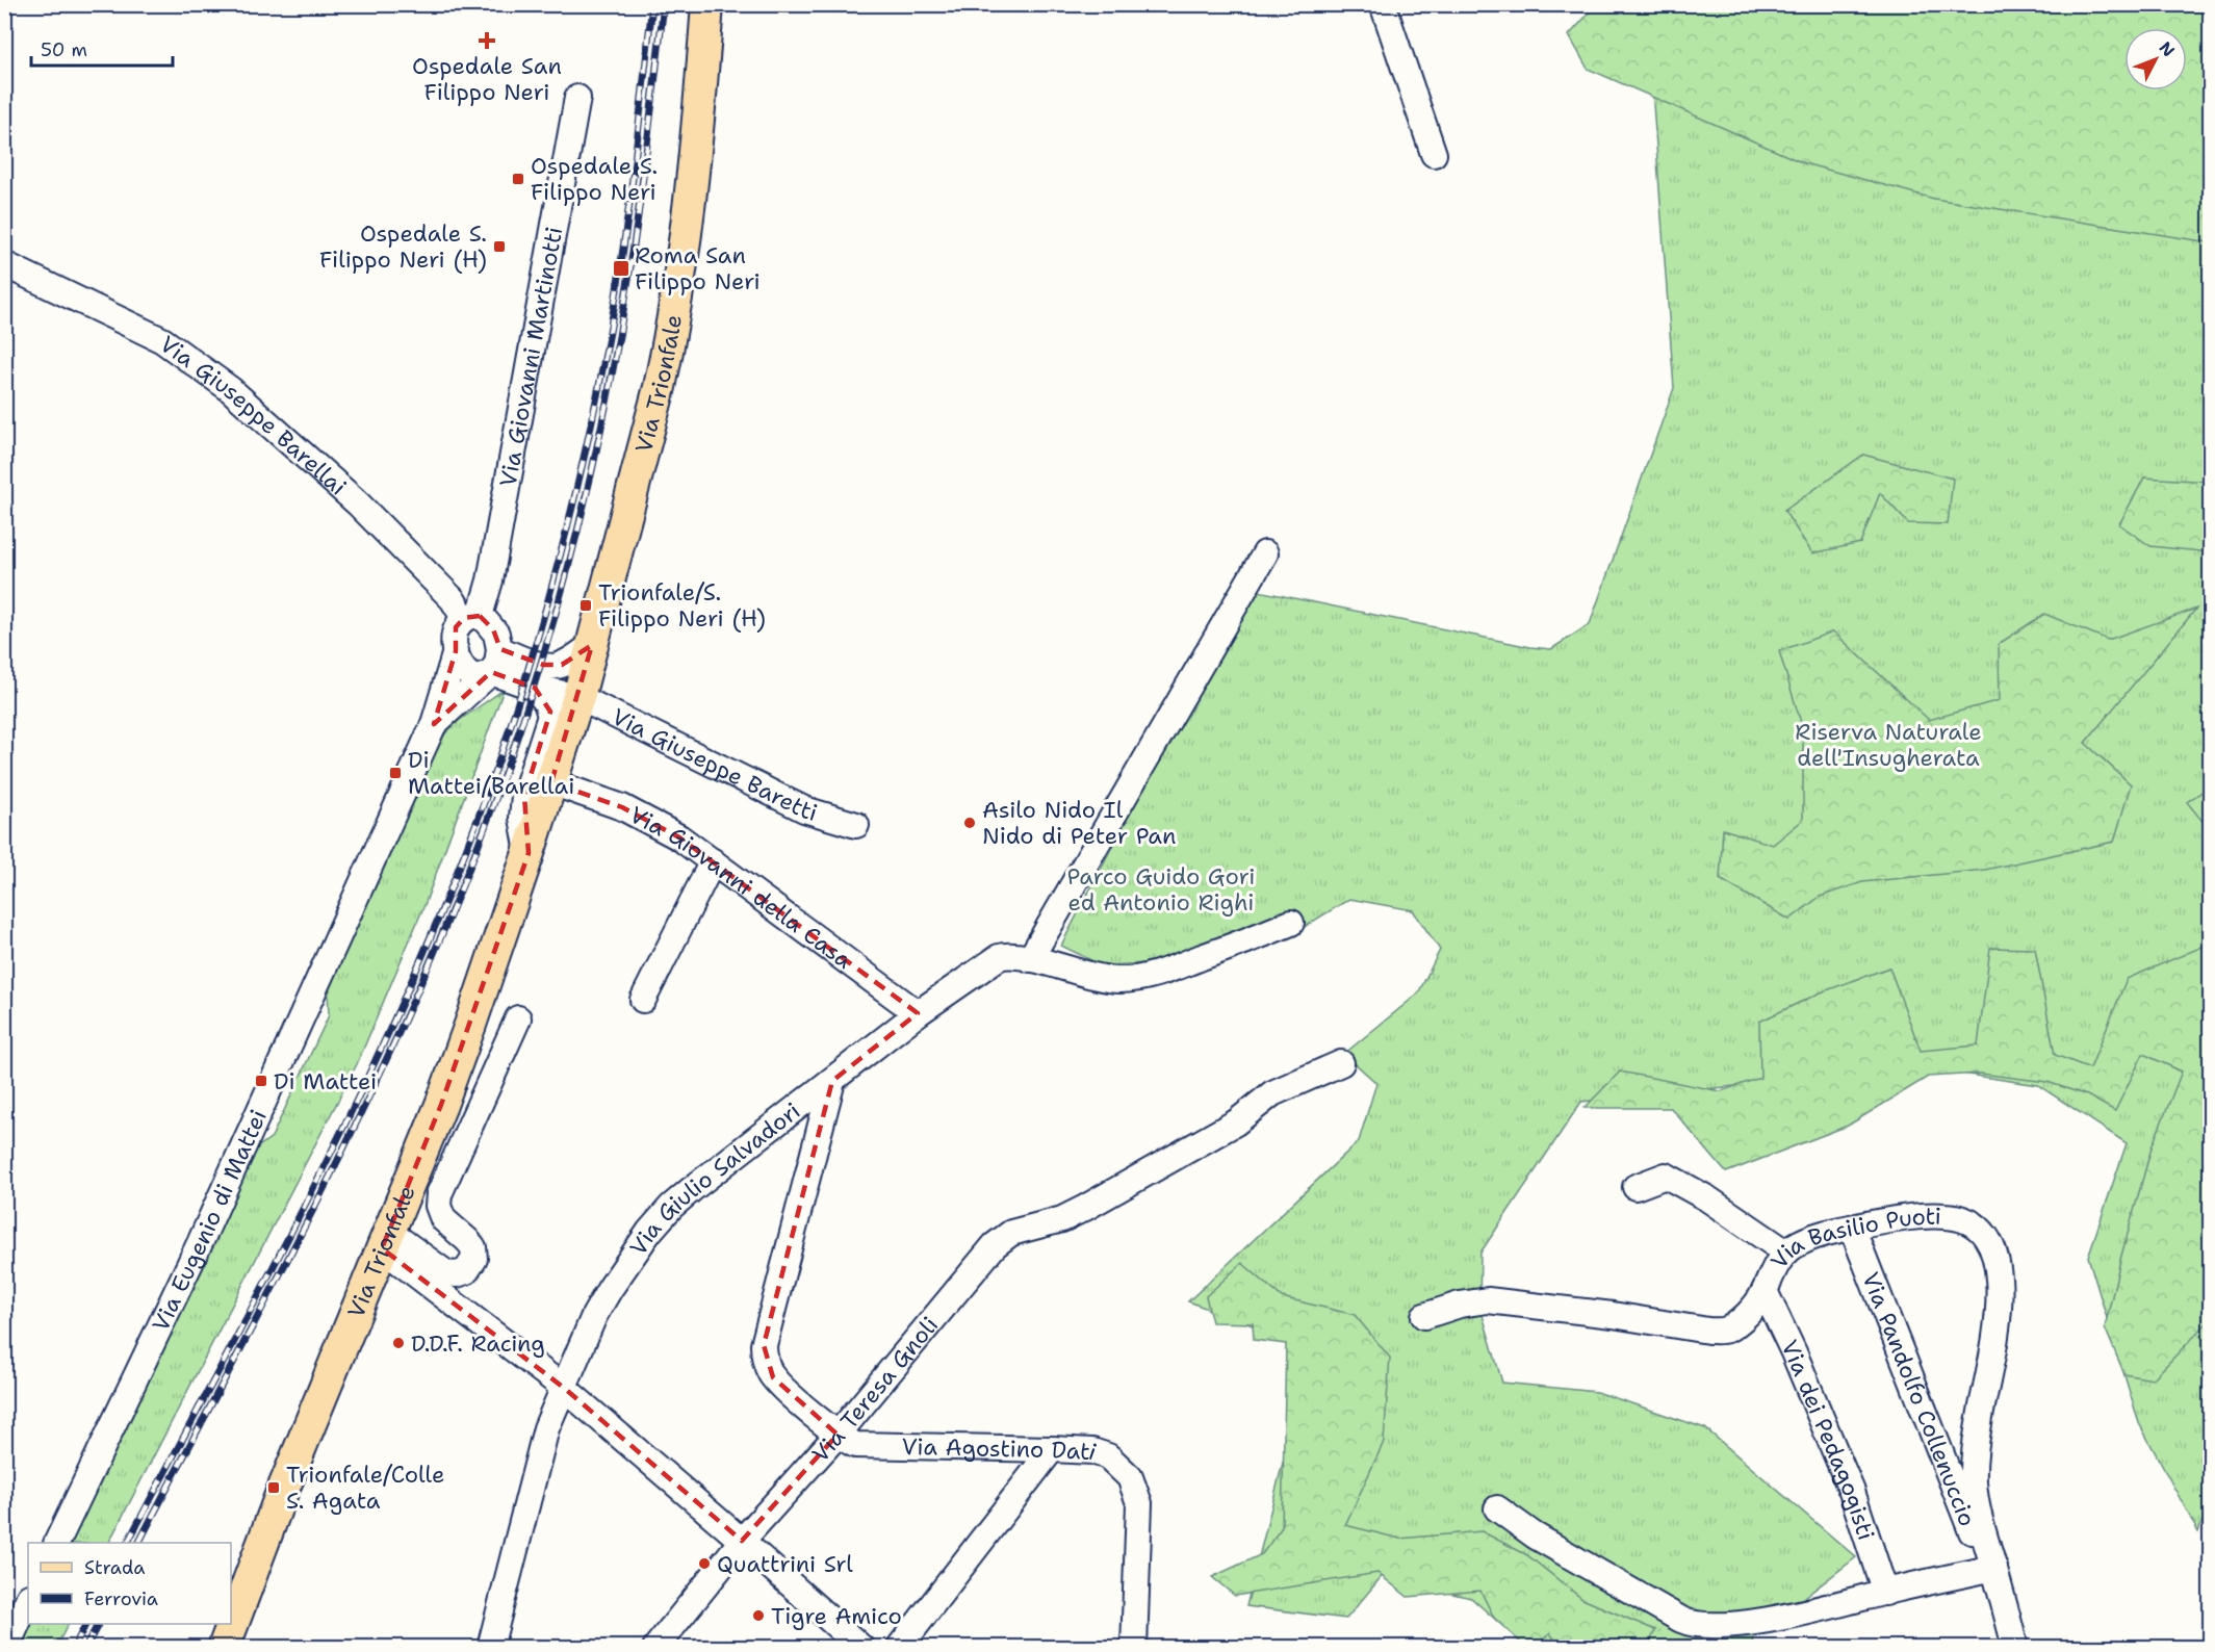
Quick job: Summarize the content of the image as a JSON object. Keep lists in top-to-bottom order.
{
  "streets": {
    "main road": ["Via Trionfale"],
    "street": [
      "Via Giovanni Martinotti",
      "Via Giuseppe Barellai",
      "Via Giuseppe Baretti",
      "Via Giovanni della Casa",
      "Via Giulio Salvadori",
      "Via Eugenio di Mattei",
      "Via Basilio Puoti",
      "Via Teresa Gnoli",
      "Via Pandolfo Collenuccio",
      "Via dei Pedagogisti",
      "Via Agostino Dati"
    ]
  },
  "crossings": [
    ["Via Giovanni Martinotti", "Via Giuseppe Barellai"],
    ["Via Giovanni Martinotti", "Via Eugenio di Mattei"],
    ["Via Trionfale", "Via Giuseppe Baretti"],
    ["Via Trionfale", "Via Giovanni della Casa"],
    ["Via Giuseppe Barellai", "Via Eugenio di Mattei"],
    ["Via Giovanni della Casa", "Via Giulio Salvadori"],
    ["Via Giulio Salvadori", "Via Agostino Dati"],
    ["Via Basilio Puoti", "Via Pandolfo Collenuccio"],
    ["Via Basilio Puoti", "Via dei Pedagogisti"],
    ["Via Teresa Gnoli", "Via Agostino Dati"]
  ],
  "parks": ["Riserva Naturale dell'Insugherata", "Parco Guido Gori ed Antonio Righi"],
  "places": {
    "health": ["Ospedale San Filippo Neri"],
    "transit": [
      "Ospedale S. Filippo Neri",
      "Ospedale S. Filippo Neri (H)",
      "Roma San Filippo Neri",
      "Trionfale/S. Filippo Neri (H)",
      "Di Mattei/Barellai",
      "Di Mattei",
      "Trionfale/Colle S. Agata"
    ],
    "other": [
      "Asilo Nido Il Nido di Peter Pan",
      "D.D.F. Racing",
      "Quattrini Srl",
      "Tigre Amico"
    ]
  },
  "legend": ["Strada", "Ferrovia"],
  "scale_bar": "50 m",
  "north": "top right"
}
